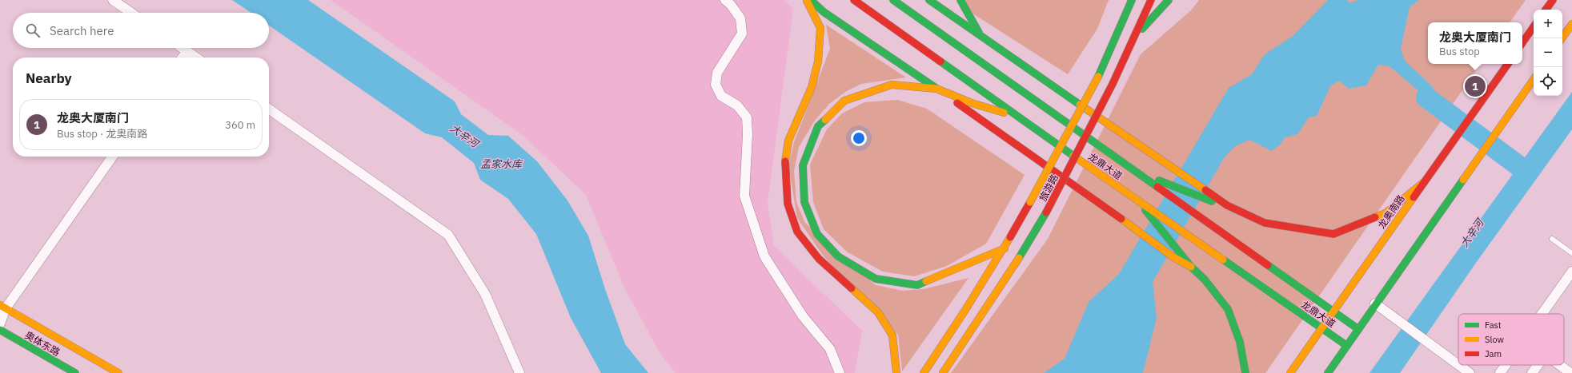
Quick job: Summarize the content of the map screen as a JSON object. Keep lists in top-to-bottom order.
{
  "streets": {
    "main road": [
      "龙鼎大道",
      "旅游路",
      "龙奥南路",
      "奥体东路"
    ]
  },
  "crossings": [
    ["龙鼎大道", "龙奥南路"]
  ],
  "water": ["大辛河", "孟家水库"],
  "legend": ["Fast", "Slow", "Jam"],
  "page": {
    "map_buttons": ["+", "−"],
    "search": "Search here",
    "popup": ["龙奥大厦南门", "Bus stop"],
    "heading": "Nearby",
    "pins": "1",
    "list": [
      {
        "mark": "1",
        "name": "龙奥大厦南门",
        "note": "Bus stop · 龙奥南路",
        "value": "360 m"
      }
    ]
  }
}
